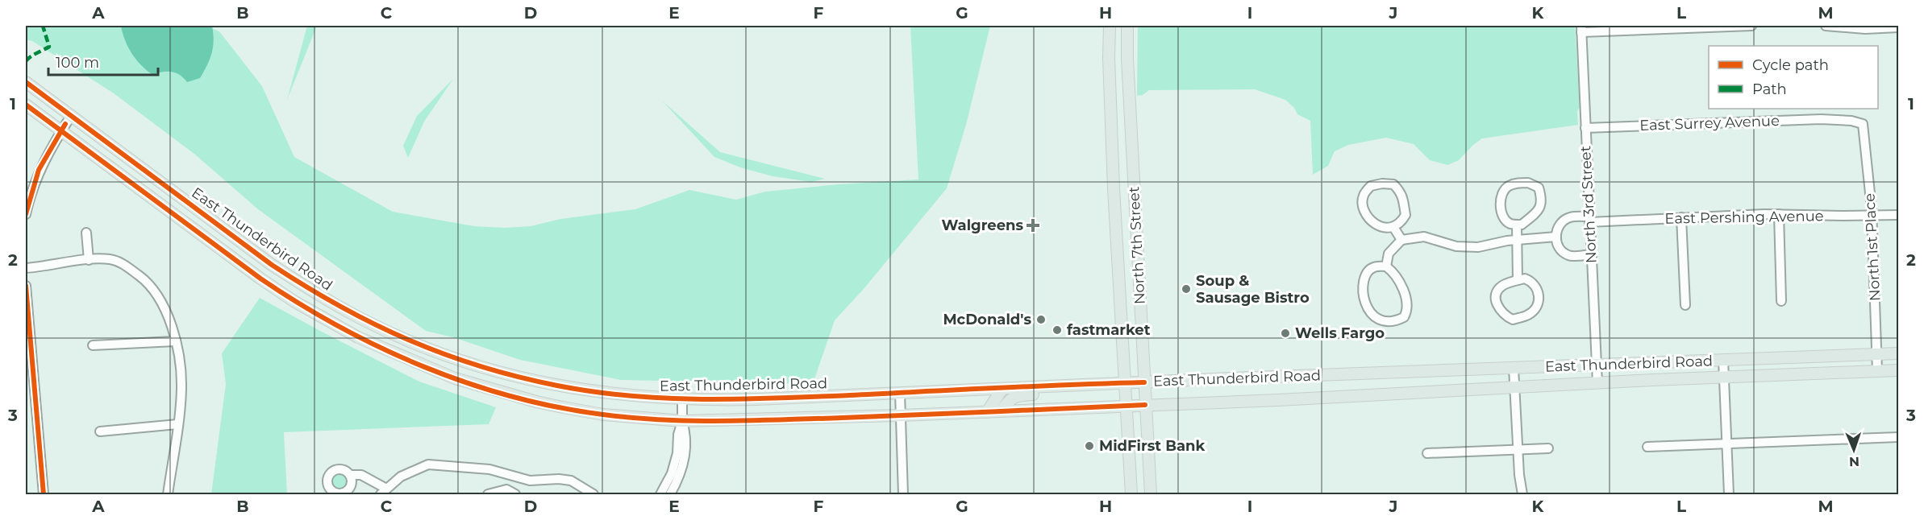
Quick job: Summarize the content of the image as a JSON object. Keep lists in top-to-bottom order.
{
  "streets": {
    "main road": ["East Thunderbird Road", "North 7th Street"],
    "street": [
      "East Surrey Avenue",
      "North 3rd Street",
      "East Pershing Avenue",
      "North 1st Place"
    ]
  },
  "crossings": [
    ["East Surrey Avenue", "North 3rd Street"],
    ["East Surrey Avenue", "North 1st Place"],
    ["North 3rd Street", "East Pershing Avenue"],
    ["North 3rd Street", "East Thunderbird Road"],
    ["East Pershing Avenue", "North 1st Place"],
    ["East Thunderbird Road", "North 7th Street"],
    ["East Thunderbird Road", "North 1st Place"]
  ],
  "places": {
    "health": ["Walgreens"],
    "other": [
      "Soup & Sausage Bistro",
      "McDonald's",
      "fastmarket",
      "Wells Fargo",
      "MidFirst Bank"
    ]
  },
  "legend": ["Cycle path", "Path"],
  "scale_bar": "100 m",
  "north": "bottom",
  "grid": {
    "columns": [
      "A",
      "B",
      "C",
      "D",
      "E",
      "F",
      "G",
      "H",
      "I",
      "J",
      "K",
      "L",
      "M"
    ],
    "rows": ["1", "2", "3"]
  }
}
